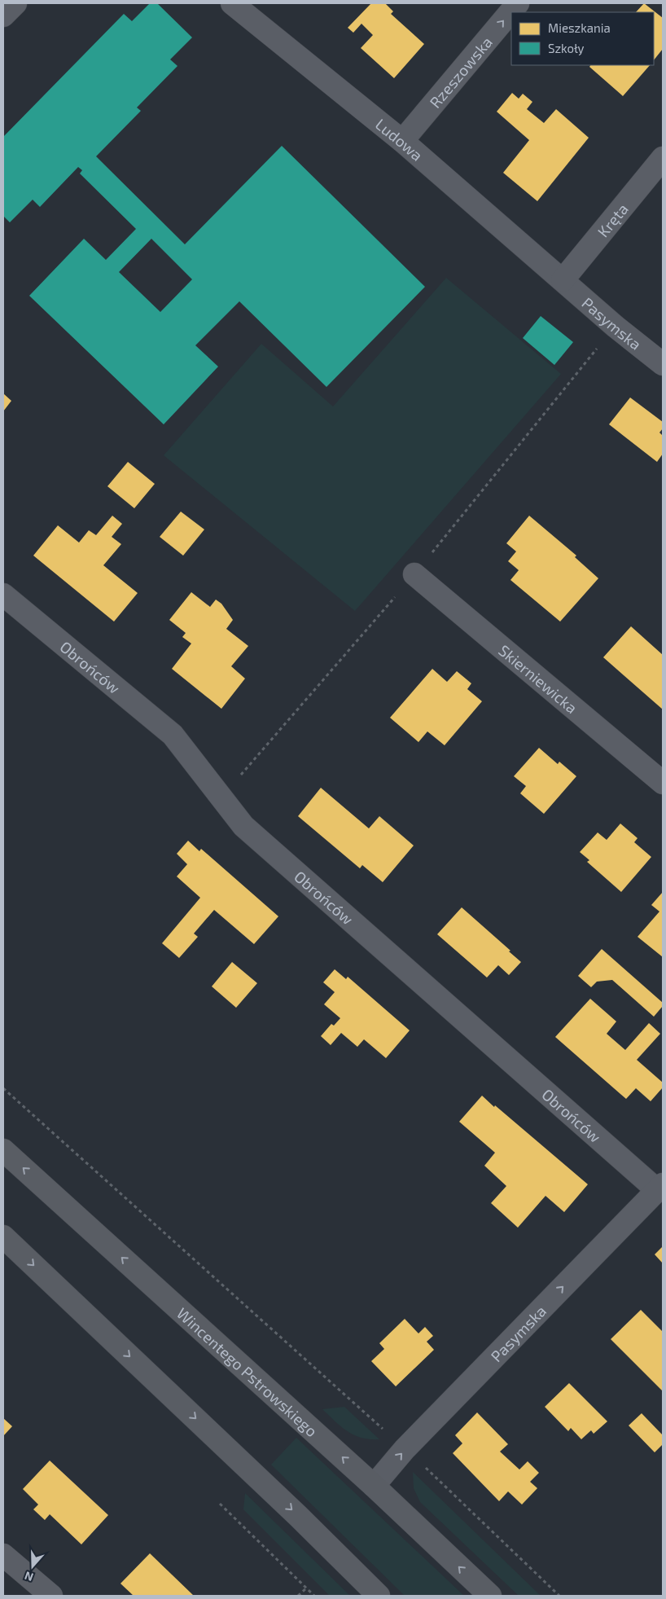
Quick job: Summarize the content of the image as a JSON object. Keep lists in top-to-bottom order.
{
  "streets": {
    "main road": ["Wincentego Pstrowskiego"],
    "street": [
      "Rzeszowska",
      "Ludowa",
      "Kręta",
      "Pasymska",
      "Obrońców",
      "Skierniewicka"
    ]
  },
  "crossings": [
    ["Rzeszowska", "Ludowa"],
    ["Ludowa", "Kręta"],
    ["Ludowa", "Pasymska"],
    ["Kręta", "Pasymska"],
    ["Pasymska", "Obrońców"],
    ["Pasymska", "Wincentego Pstrowskiego"]
  ],
  "one_way": ["Rzeszowska", "Pasymska"],
  "legend": ["Mieszkania", "Szkoły"],
  "north": "bottom"
}
